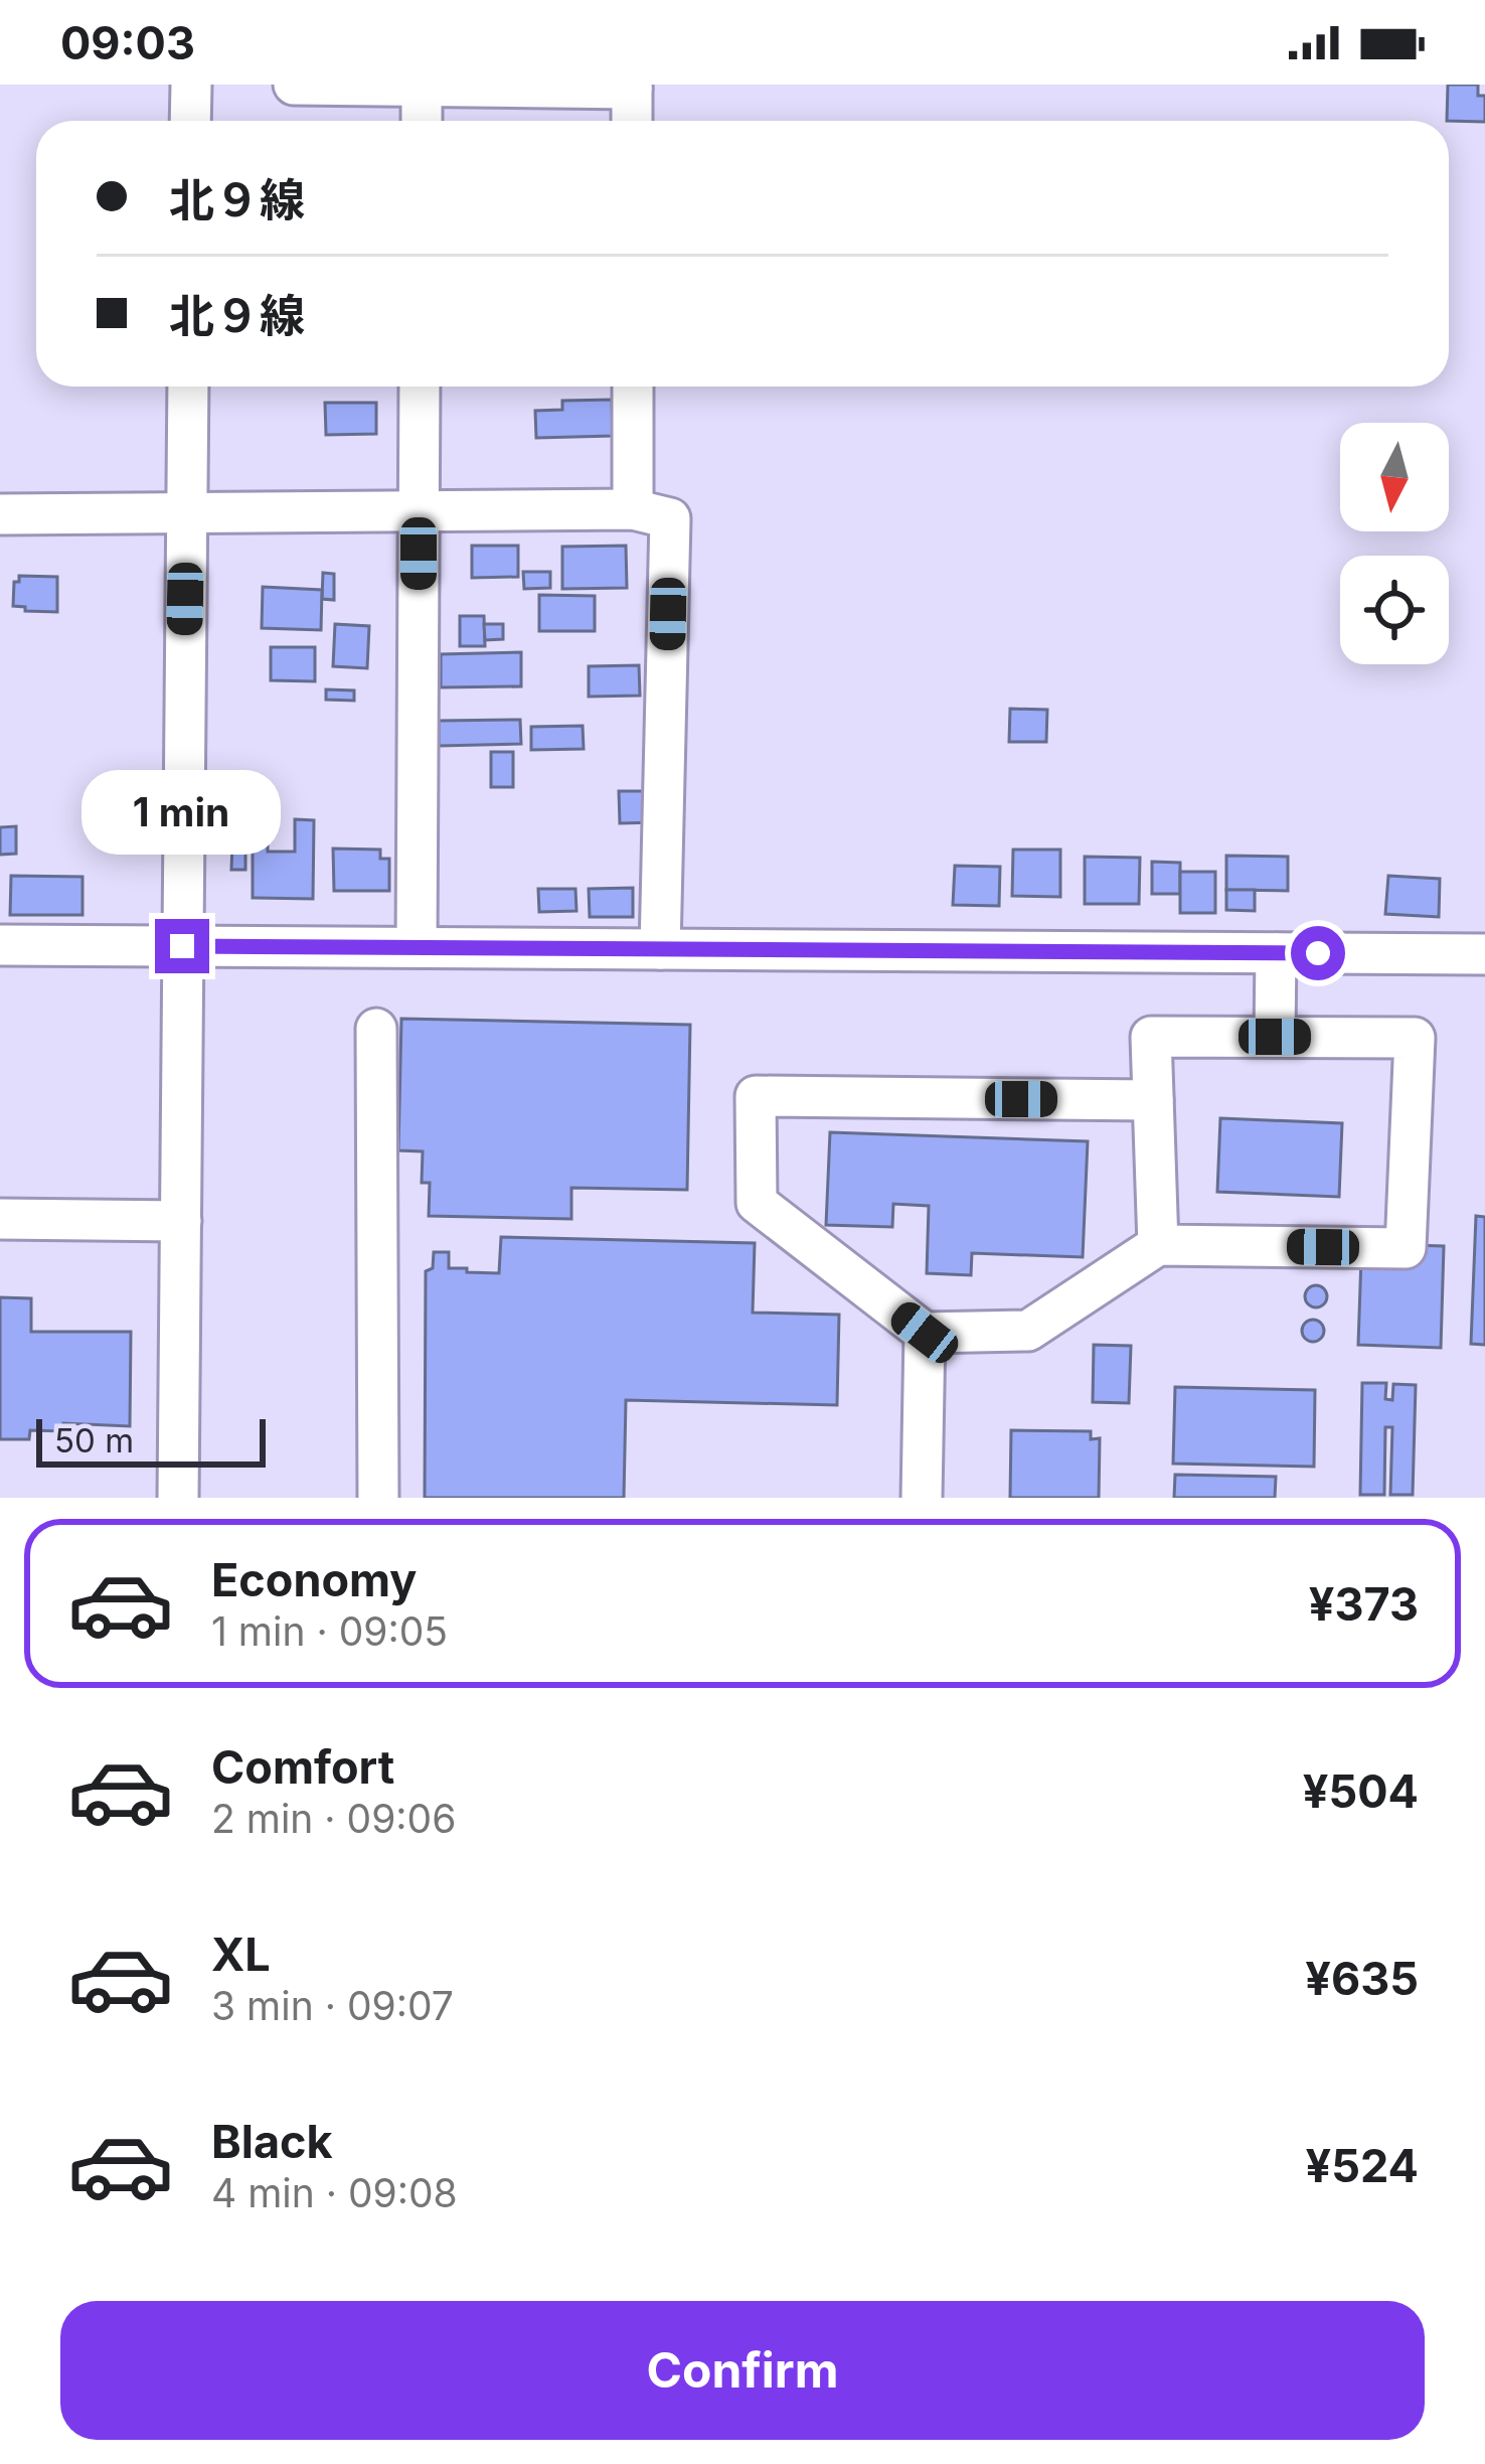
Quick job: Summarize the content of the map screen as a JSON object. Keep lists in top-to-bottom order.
{
  "scale_bar": "50 m",
  "north": "bottom",
  "page": {
    "status": "09:03",
    "banner": ["北９線", "北９線"],
    "bubble": "1 min",
    "scale": "50 m",
    "list": [
      {
        "name": "Economy",
        "note": "1 min · 09:05",
        "value": "¥373"
      },
      {
        "name": "Comfort",
        "note": "2 min · 09:06",
        "value": "¥504"
      },
      {
        "name": "XL",
        "note": "3 min · 09:07",
        "value": "¥635"
      },
      {
        "name": "Black",
        "note": "4 min · 09:08",
        "value": "¥524"
      }
    ],
    "buttons": "Confirm"
  }
}
